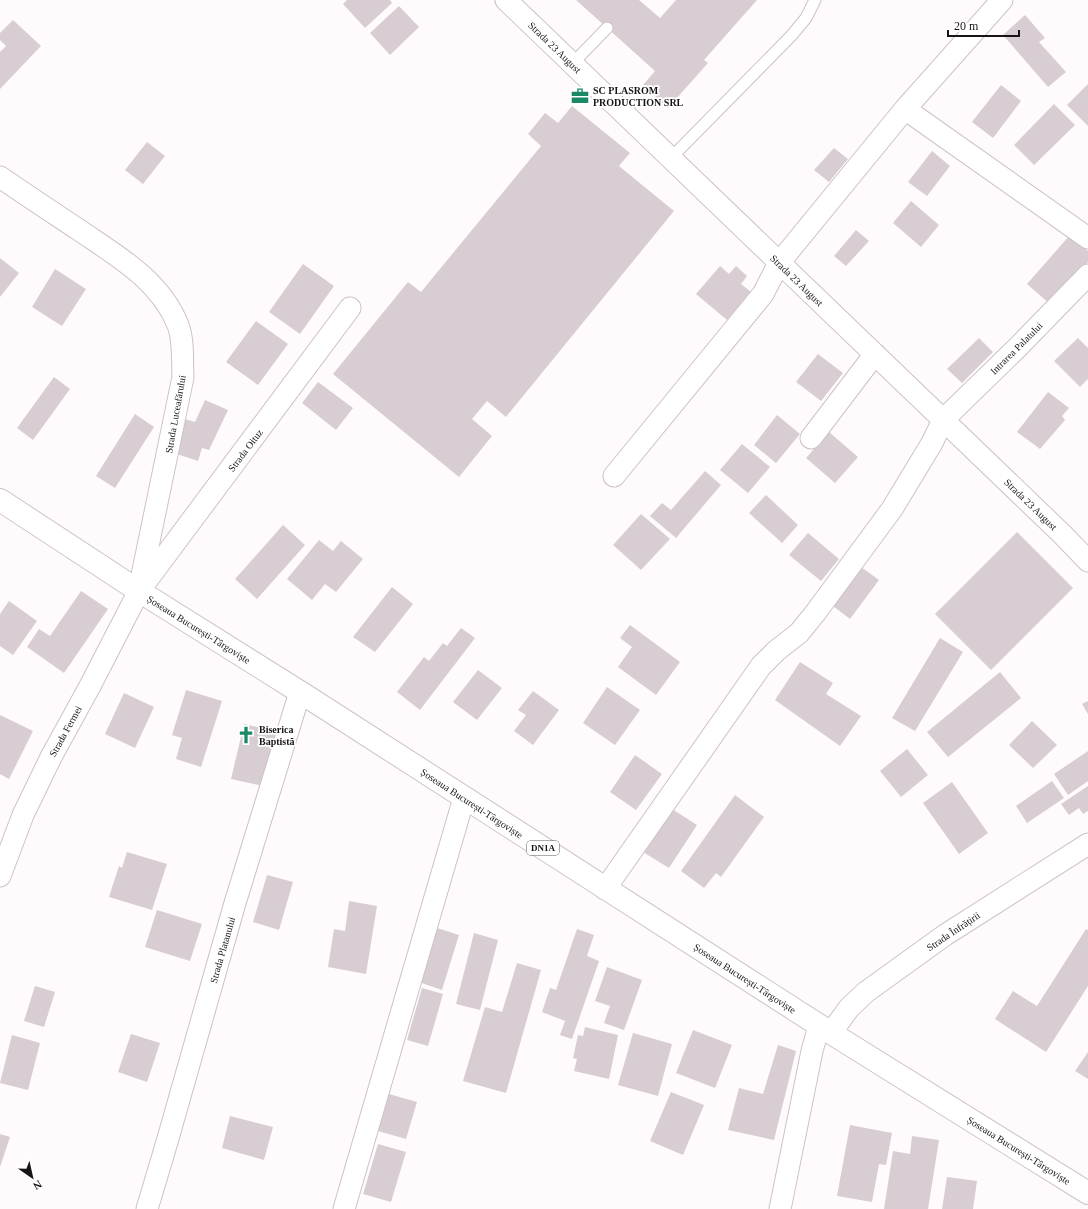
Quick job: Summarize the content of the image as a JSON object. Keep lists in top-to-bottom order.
{
  "streets": {
    "main road": ["Șoseaua București-Târgoviște", "DN1A"],
    "street": [
      "Strada 23 August",
      "Intrarea Palatului",
      "Strada Luceafărului",
      "Strada Oituz",
      "Strada Fermei",
      "Strada Înfrățirii",
      "Strada Platanului"
    ]
  },
  "crossings": [
    ["Strada 23 August", "Intrarea Palatului"],
    ["Strada Luceafărului", "Strada Oituz"],
    ["Strada Luceafărului", "Șoseaua București-Târgoviște"],
    ["Strada Luceafărului", "Strada Fermei"],
    ["Strada Oituz", "Șoseaua București-Târgoviște"],
    ["Strada Oituz", "Strada Fermei"],
    ["Șoseaua București-Târgoviște", "Strada Fermei"],
    ["Șoseaua București-Târgoviște", "Strada Înfrățirii"],
    ["Șoseaua București-Târgoviște", "Strada Platanului"]
  ],
  "places": {
    "office": ["SC PLASROM PRODUCTION SRL"],
    "church": ["Biserica Baptistă"]
  },
  "scale_bar": "20 m",
  "north": "bottom right"
}
